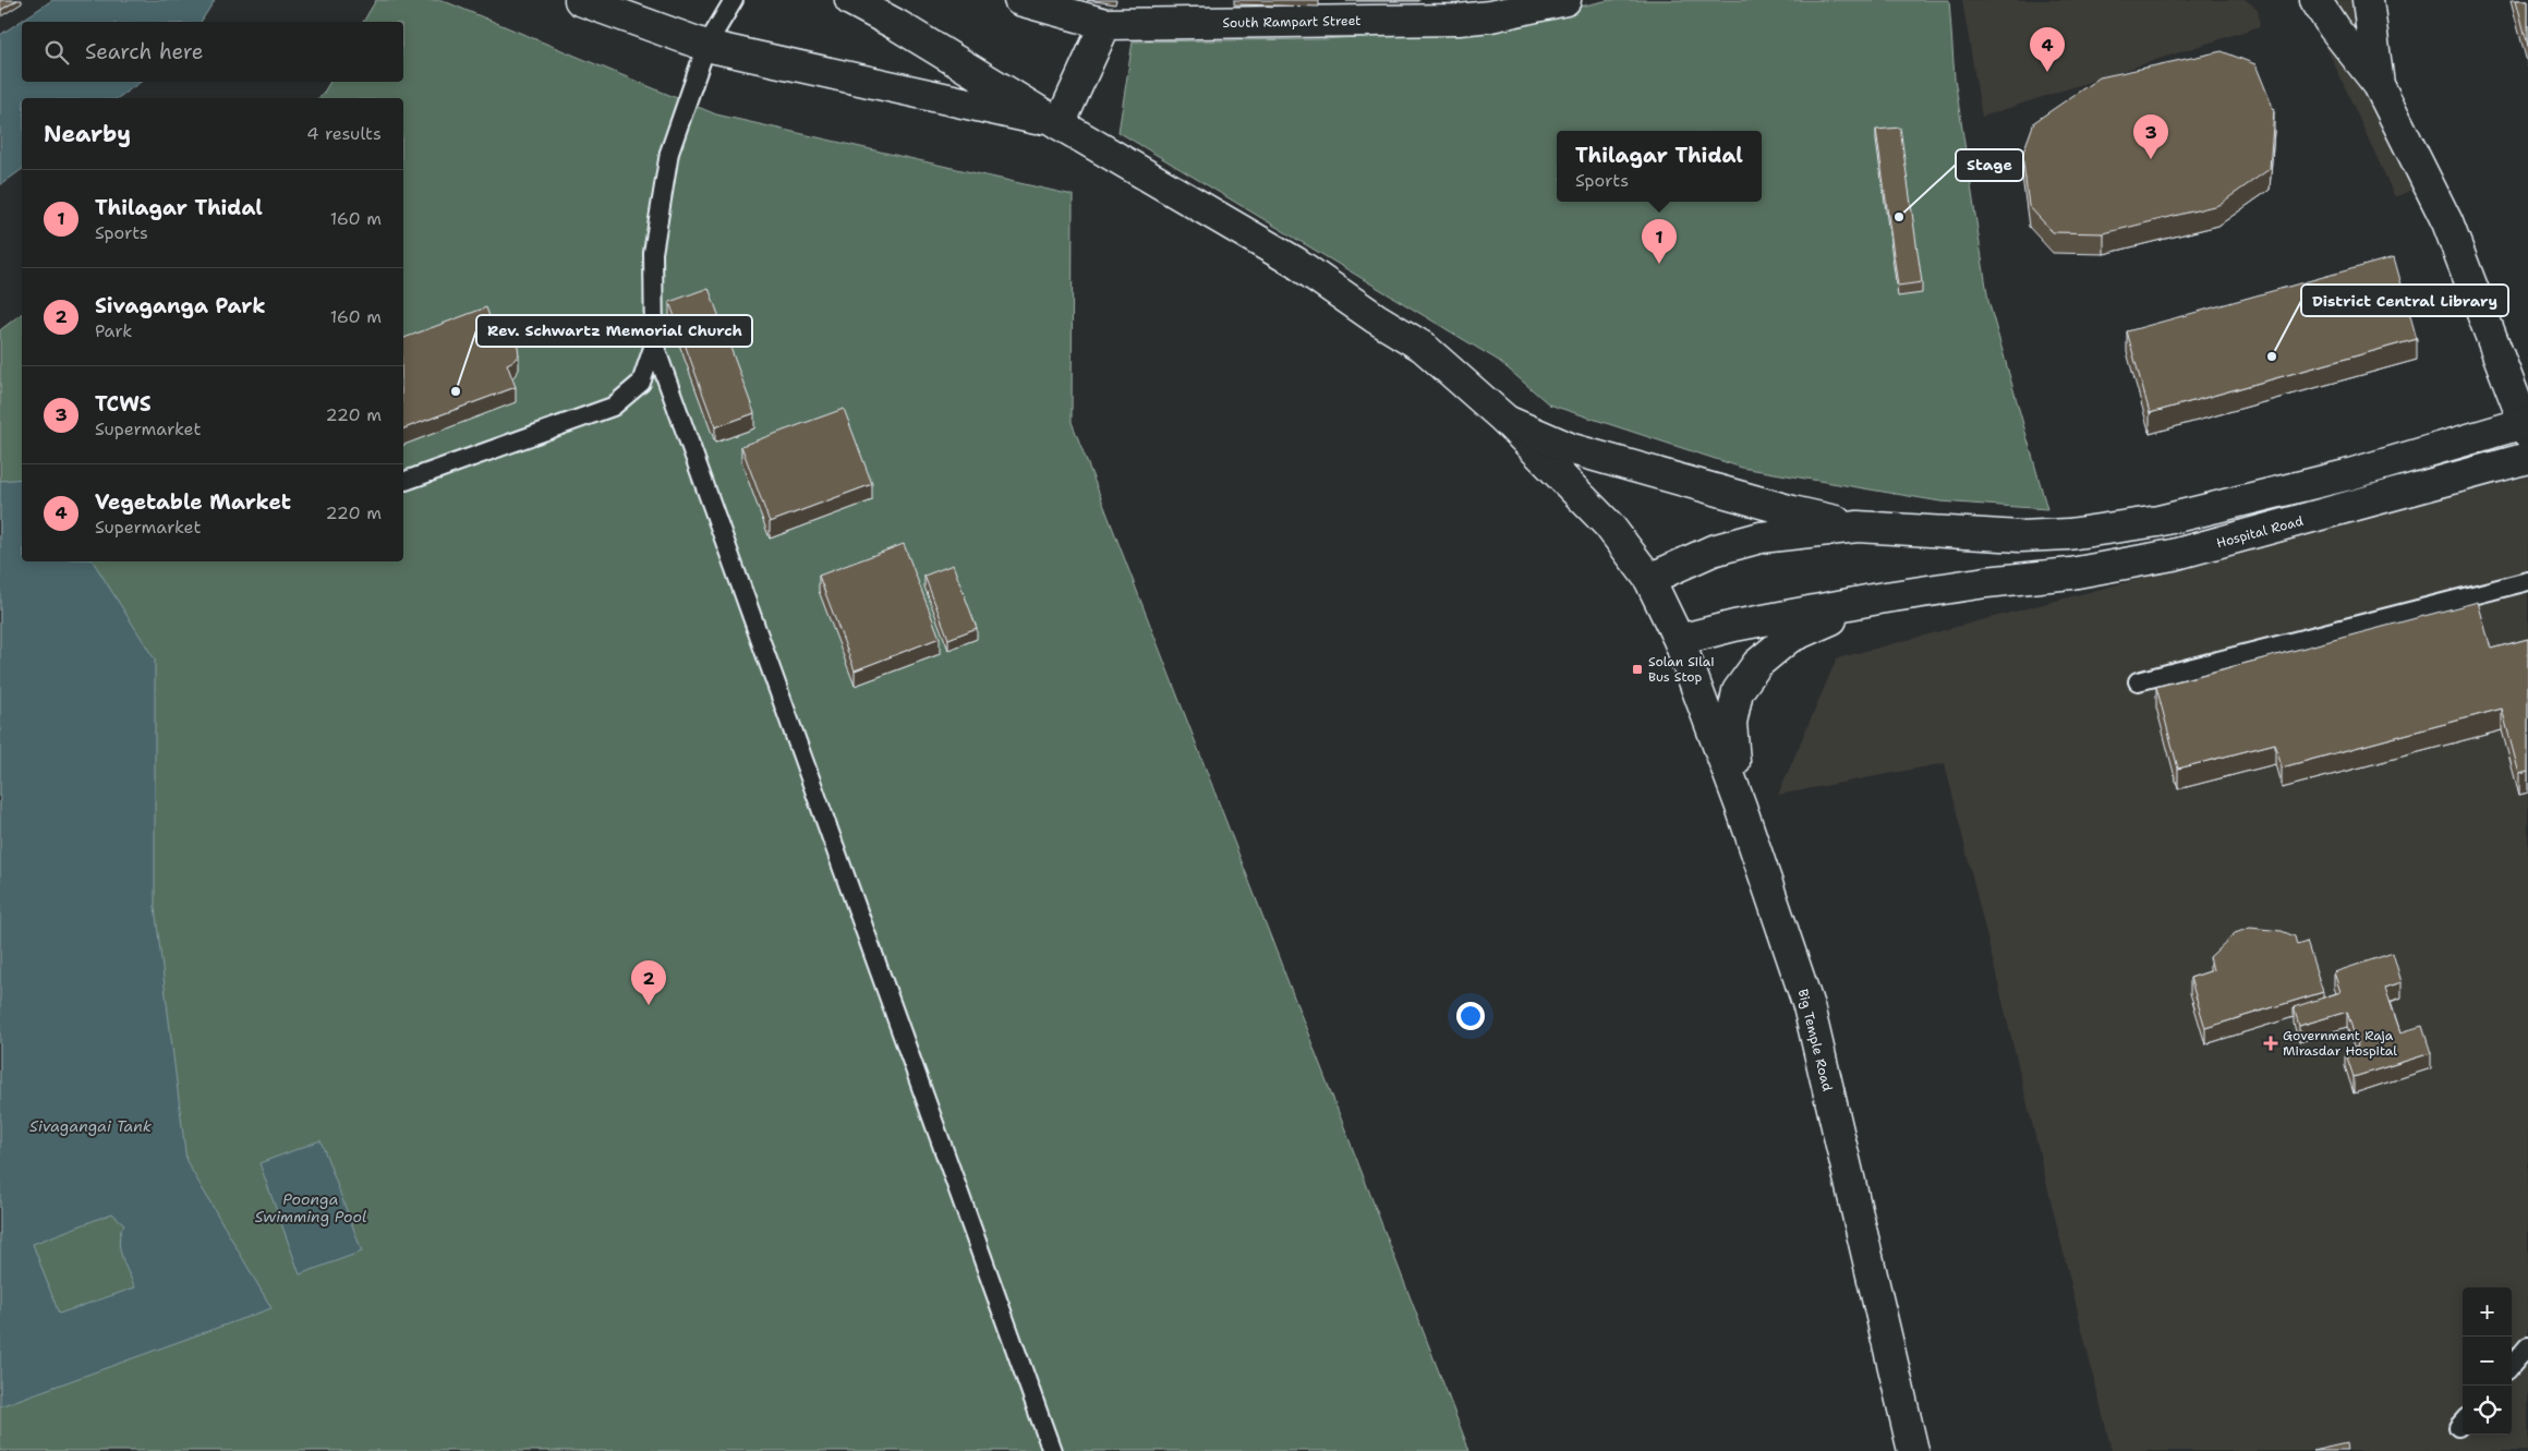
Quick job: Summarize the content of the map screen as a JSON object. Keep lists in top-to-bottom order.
{
  "streets": {
    "main road": ["South Rampart Street", "Hospital Road", "Big Temple Road"]
  },
  "water": ["Sivagangai Tank", "Poonga Swimming Pool"],
  "places": {
    "other": ["Stage", "District Central Library", "Rev. Schwartz Memorial Church"],
    "transit": ["Solan Silai Bus Stop"],
    "health": ["Government Raja Mirasdar Hospital"]
  },
  "page": {
    "search": "Search here",
    "pins": [
      "4",
      "3",
      "1",
      "2"
    ],
    "heading": ["Nearby", "4 results"],
    "popup": ["Thilagar Thidal", "Sports"],
    "list": [
      {
        "mark": "1",
        "name": "Thilagar Thidal",
        "note": "Sports",
        "value": "160 m"
      },
      {
        "mark": "2",
        "name": "Sivaganga Park",
        "note": "Park",
        "value": "160 m"
      },
      {
        "mark": "3",
        "name": "TCWS",
        "note": "Supermarket",
        "value": "220 m"
      },
      {
        "mark": "4",
        "name": "Vegetable Market",
        "note": "Supermarket",
        "value": "220 m"
      }
    ],
    "map_buttons": ["+", "−"]
  }
}
